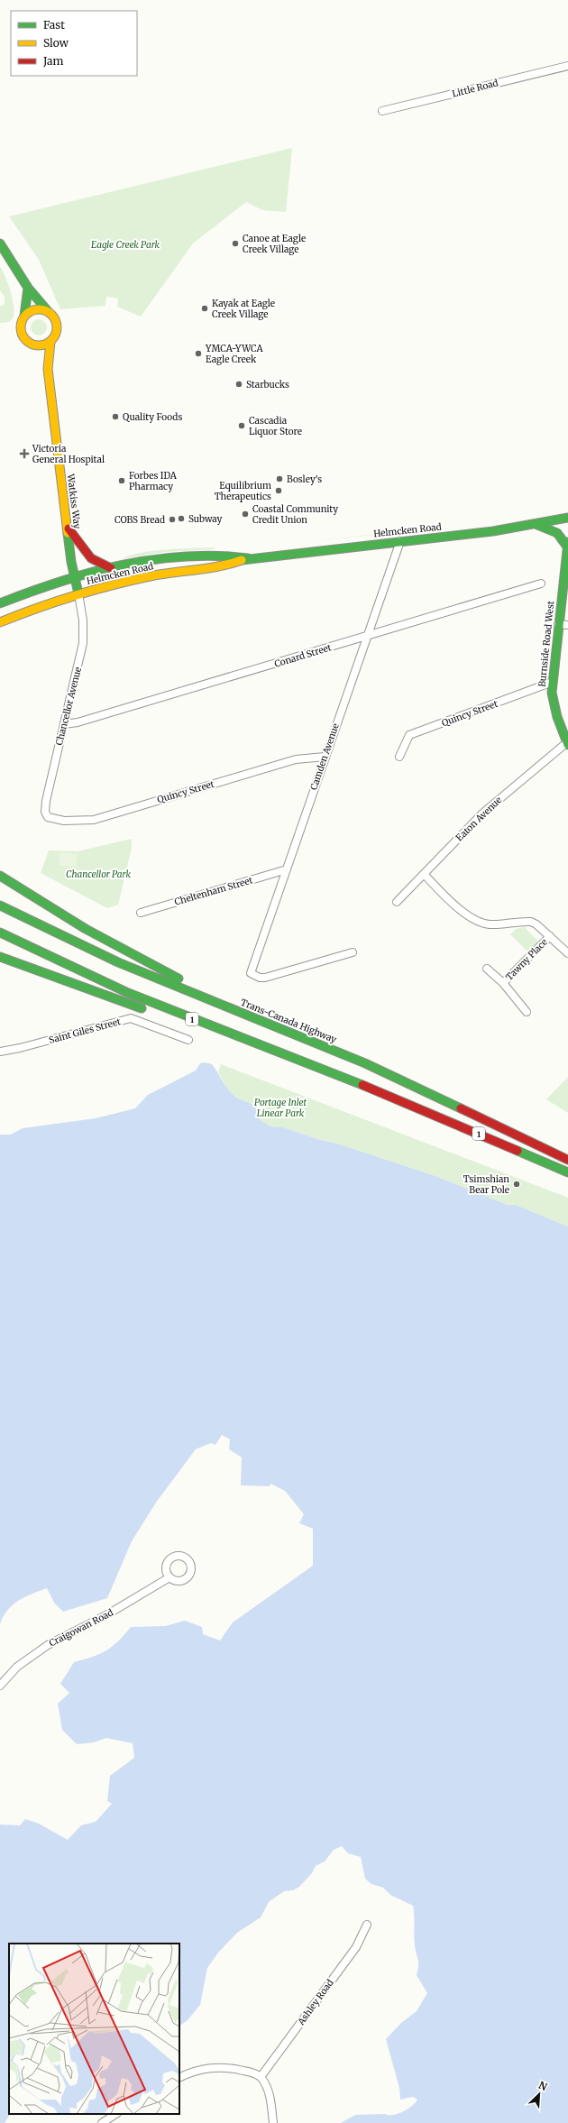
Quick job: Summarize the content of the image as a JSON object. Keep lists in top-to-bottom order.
{
  "streets": {
    "main road": [
      "Watkiss Way",
      "Helmcken Road",
      "Burnside Road West",
      "1",
      "Trans-Canada Highway"
    ],
    "street": [
      "Little Road",
      "Conard Street",
      "Chancellor Avenue",
      "Quincy Street",
      "Camden Avenue",
      "Eaton Avenue",
      "Cheltenham Street",
      "Tawny Place",
      "Saint Giles Street",
      "Craigowan Road",
      "Ashley Road"
    ]
  },
  "crossings": [
    ["Watkiss Way", "Helmcken Road"],
    ["Watkiss Way", "Chancellor Avenue"],
    ["Helmcken Road", "Chancellor Avenue"],
    ["Helmcken Road", "Camden Avenue"],
    ["Burnside Road West", "Quincy Street"],
    ["Burnside Road West", "Eaton Avenue"],
    ["Conard Street", "Chancellor Avenue"],
    ["Conard Street", "Camden Avenue"],
    ["Chancellor Avenue", "Quincy Street"],
    ["Quincy Street", "Camden Avenue"],
    ["Camden Avenue", "Cheltenham Street"]
  ],
  "parks": ["Eagle Creek Park", "Chancellor Park", "Portage Inlet Linear Park"],
  "places": {
    "other": [
      "Canoe at Eagle Creek Village",
      "Kayak at Eagle Creek Village",
      "YMCA-YWCA Eagle Creek",
      "Starbucks",
      "Quality Foods",
      "Cascadia Liquor Store",
      "Bosley's",
      "Forbes IDA Pharmacy",
      "Equilibrium Therapeutics",
      "Coastal Community Credit Union",
      "Subway",
      "COBS Bread",
      "Tsimshian Bear Pole"
    ],
    "health": ["Victoria General Hospital"]
  },
  "legend": ["Fast", "Slow", "Jam"],
  "north": "top right"
}
